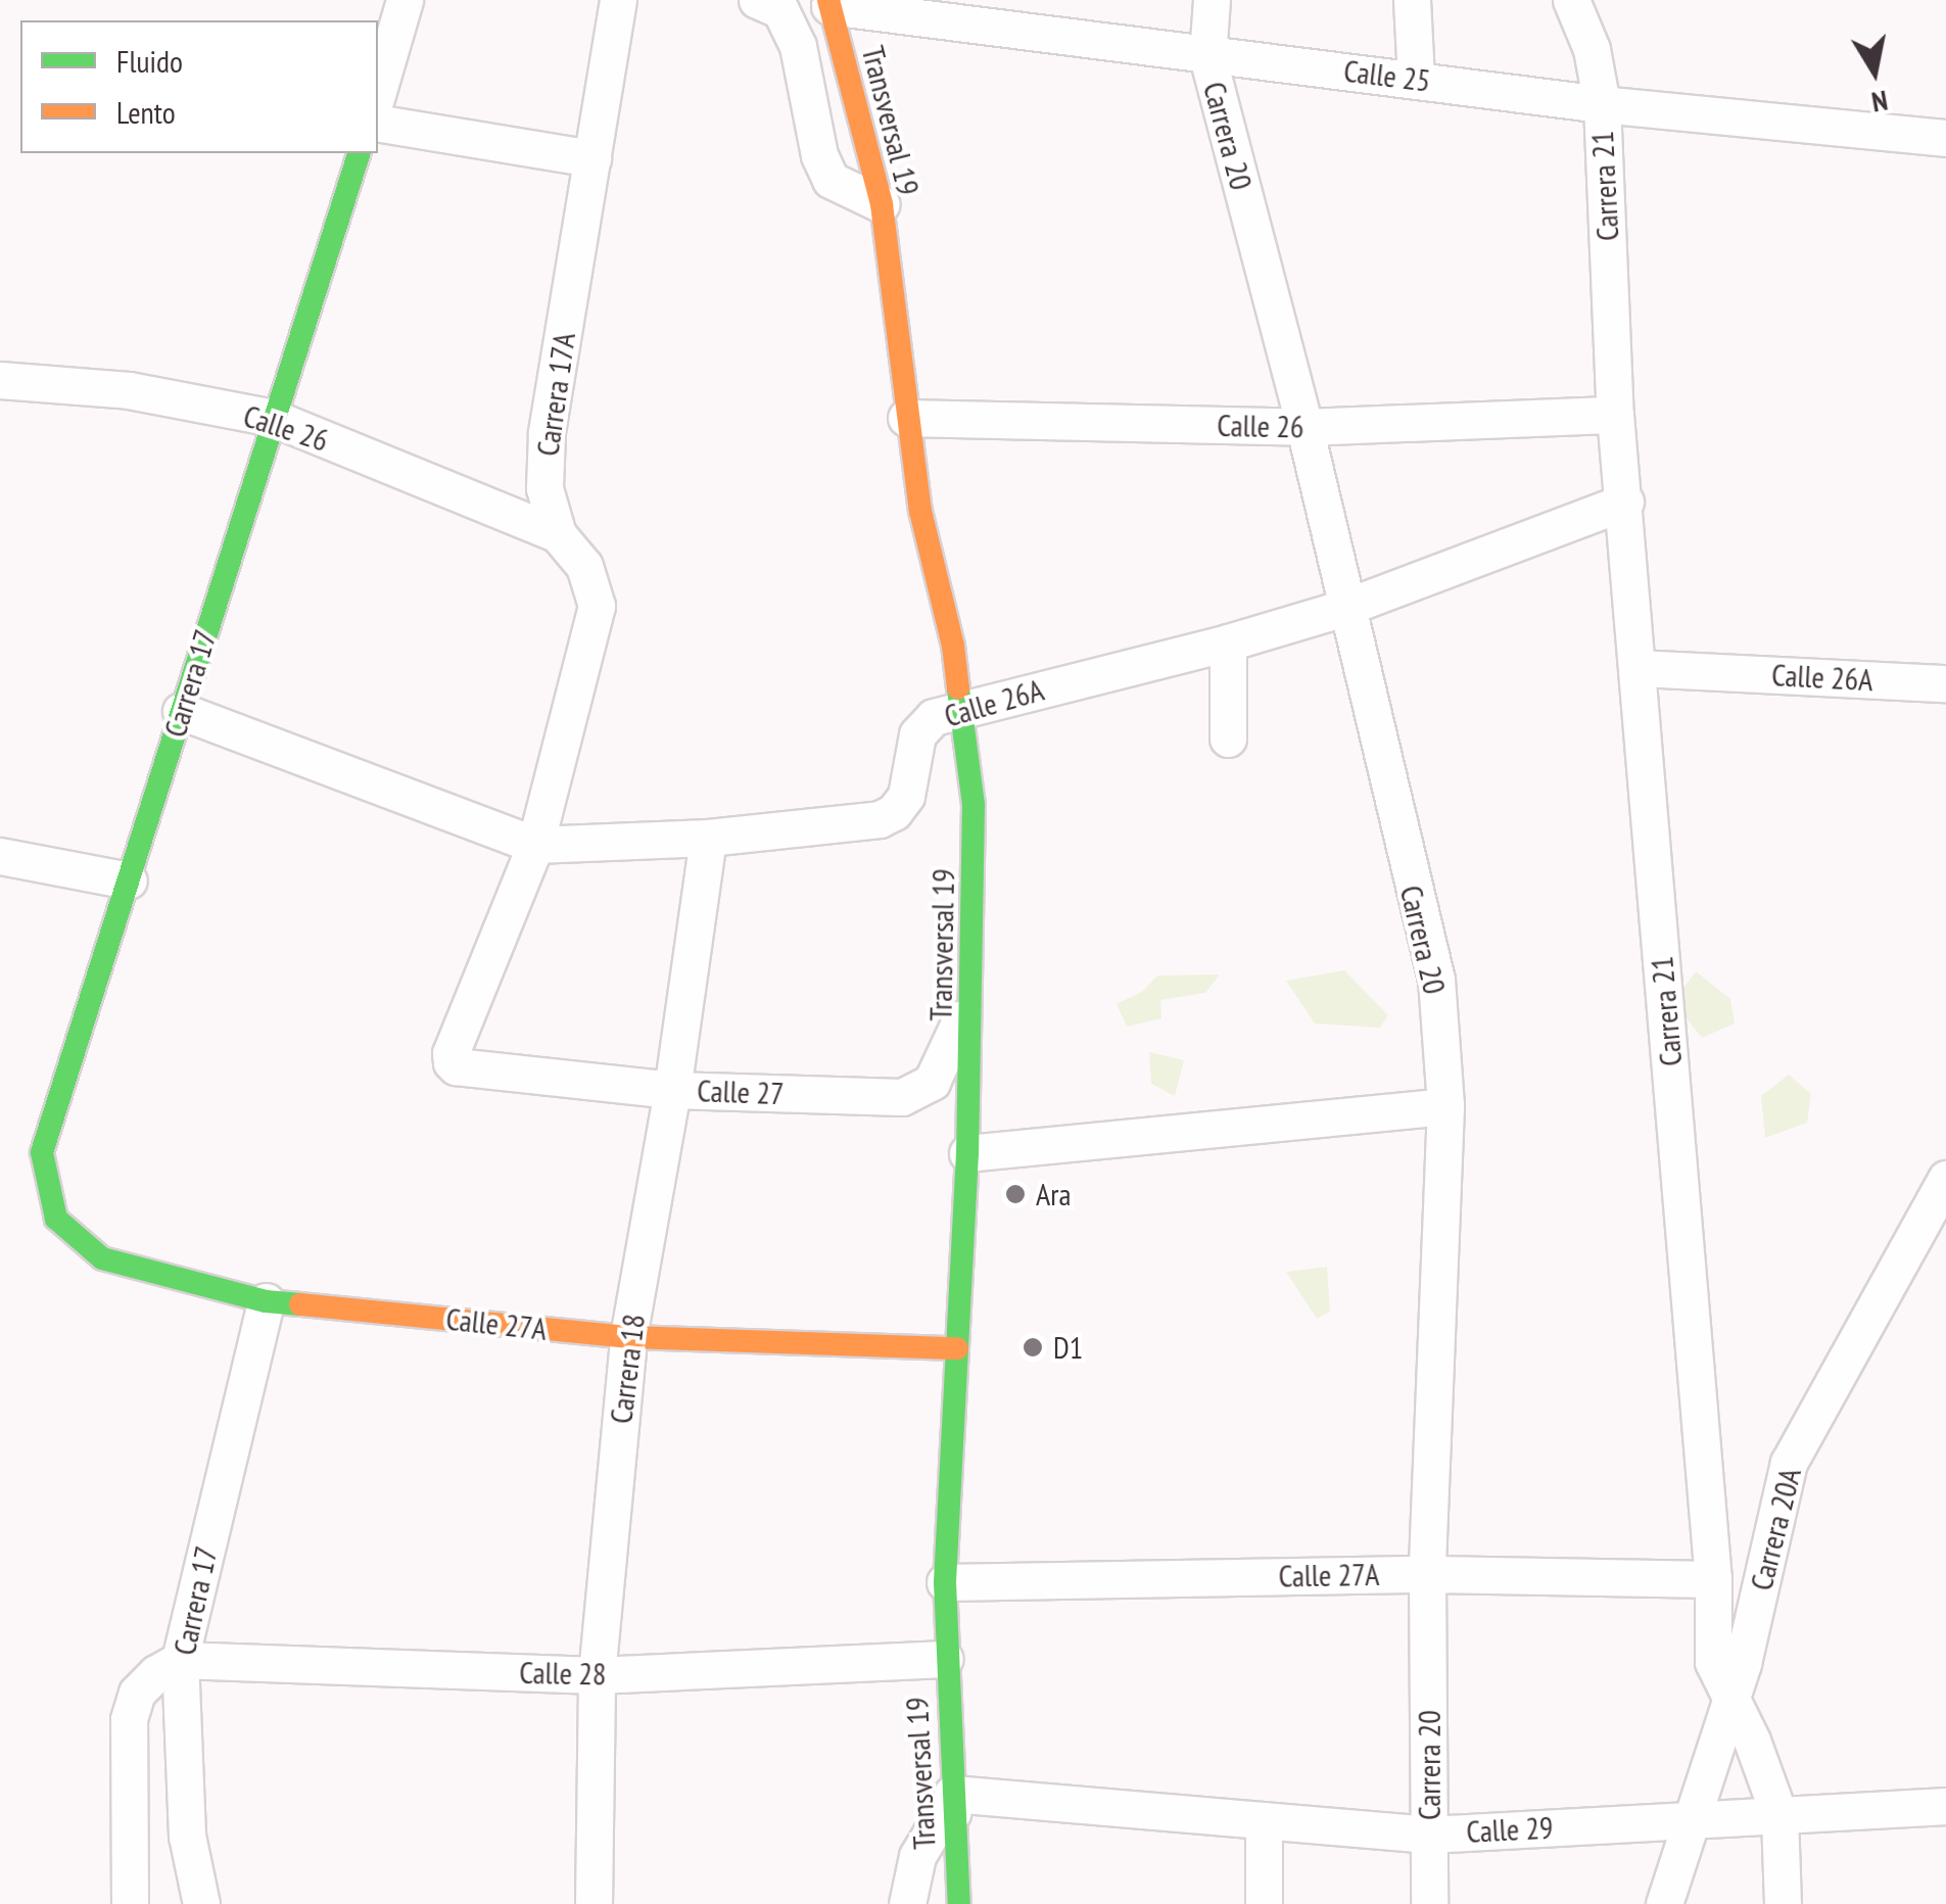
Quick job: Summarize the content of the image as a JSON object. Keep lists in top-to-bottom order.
{
  "streets": {
    "street": [
      "Calle 25",
      "Transversal 19",
      "Carrera 20",
      "Carrera 21",
      "Carrera 17A",
      "Calle 26",
      "Calle 26A",
      "Carrera 17",
      "Calle 27",
      "Calle 27A",
      "Carrera 18",
      "Carrera 20A",
      "Calle 28",
      "Calle 29"
    ]
  },
  "crossings": [
    ["Calle 25", "Transversal 19"],
    ["Calle 25", "Carrera 20"],
    ["Calle 25", "Carrera 21"],
    ["Transversal 19", "Calle 26"],
    ["Transversal 19", "Calle 26A"],
    ["Transversal 19", "Calle 27"],
    ["Transversal 19", "Calle 27A"],
    ["Transversal 19", "Calle 28"],
    ["Transversal 19", "Calle 29"],
    ["Carrera 20", "Calle 26"],
    ["Carrera 20", "Calle 26A"],
    ["Carrera 20", "Calle 27A"],
    ["Carrera 20", "Calle 29"],
    ["Carrera 21", "Calle 26"],
    ["Carrera 21", "Calle 26A"],
    ["Carrera 21", "Calle 27A"],
    ["Carrera 21", "Carrera 20A"],
    ["Carrera 21", "Calle 29"],
    ["Carrera 17A", "Calle 26"],
    ["Carrera 17A", "Calle 26A"],
    ["Carrera 17A", "Calle 27"],
    ["Calle 26", "Carrera 17"],
    ["Calle 26A", "Carrera 17"],
    ["Calle 26A", "Carrera 18"],
    ["Carrera 17", "Calle 27A"],
    ["Carrera 17", "Calle 28"],
    ["Calle 27", "Carrera 18"],
    ["Calle 27A", "Carrera 18"],
    ["Carrera 18", "Calle 28"],
    ["Carrera 20A", "Calle 29"]
  ],
  "places": ["Ara", "D1"],
  "legend": ["Fluido", "Lento"],
  "north": "bottom"
}
